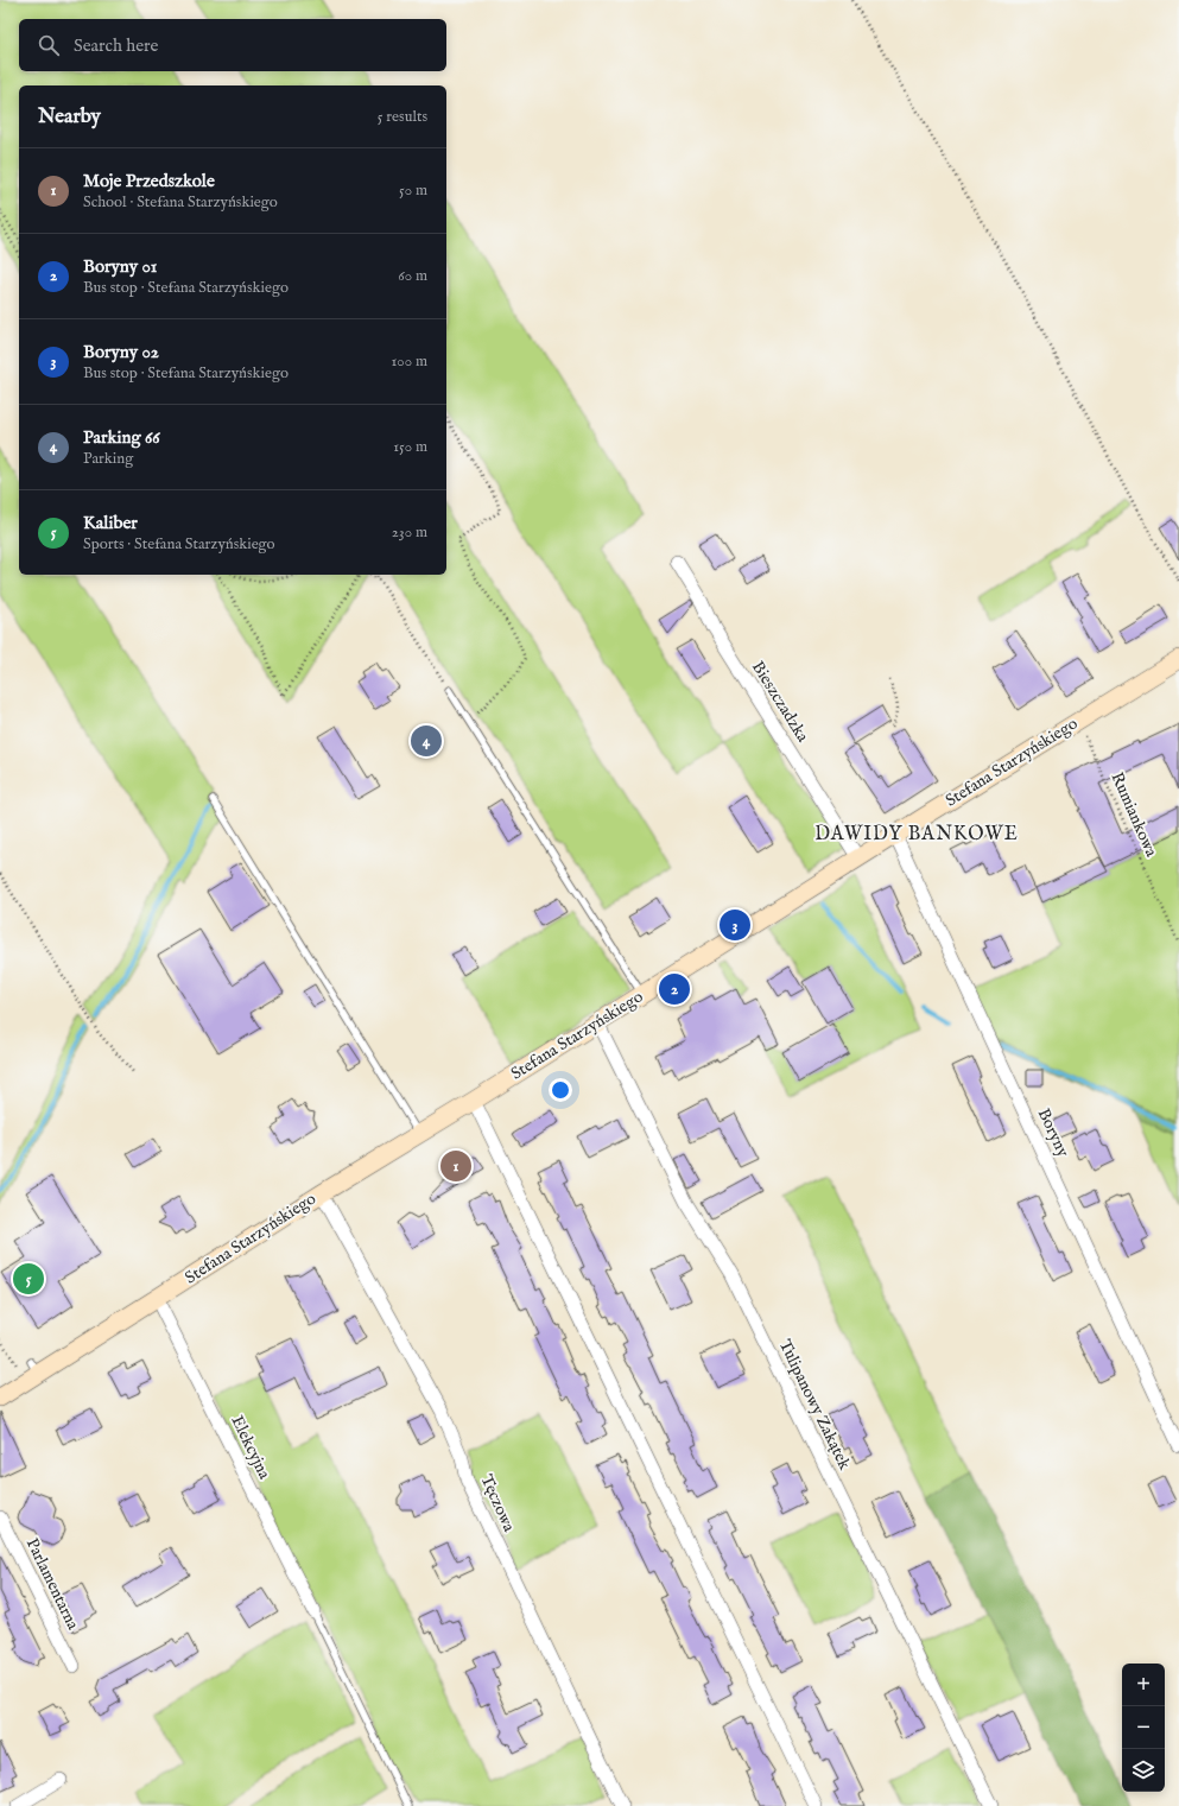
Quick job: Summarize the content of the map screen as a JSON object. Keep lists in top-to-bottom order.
{
  "streets": {
    "street": [
      "Bieszczadzka",
      "Stefana Starzyńskiego",
      "Boryny",
      "Tulipanowy Zakątek",
      "Elekcyjna",
      "Tęczowa",
      "Parlamentarna"
    ],
    "path": ["Rumiankowa"]
  },
  "crossings": [
    ["Bieszczadzka", "Stefana Starzyńskiego"],
    ["Stefana Starzyńskiego", "Rumiankowa"],
    ["Stefana Starzyńskiego", "Boryny"],
    ["Stefana Starzyńskiego", "Tulipanowy Zakątek"],
    ["Stefana Starzyńskiego", "Elekcyjna"],
    ["Stefana Starzyńskiego", "Tęczowa"]
  ],
  "districts": ["DAWIDY BANKOWE"],
  "page": {
    "search": "Search here",
    "heading": ["Nearby", "5 results"],
    "list": [
      {
        "mark": "1",
        "name": "Moje Przedszkole",
        "note": "School · Stefana Starzyńskiego",
        "value": "50 m"
      },
      {
        "mark": "2",
        "name": "Boryny 01",
        "note": "Bus stop · Stefana Starzyńskiego",
        "value": "60 m"
      },
      {
        "mark": "3",
        "name": "Boryny 02",
        "note": "Bus stop · Stefana Starzyńskiego",
        "value": "100 m"
      },
      {
        "mark": "4",
        "name": "Parking 66",
        "note": "Parking",
        "value": "150 m"
      },
      {
        "mark": "5",
        "name": "Kaliber",
        "note": "Sports · Stefana Starzyńskiego",
        "value": "230 m"
      }
    ],
    "pins": [
      "4",
      "3",
      "2",
      "1",
      "5"
    ],
    "map_buttons": ["+", "−"]
  }
}
